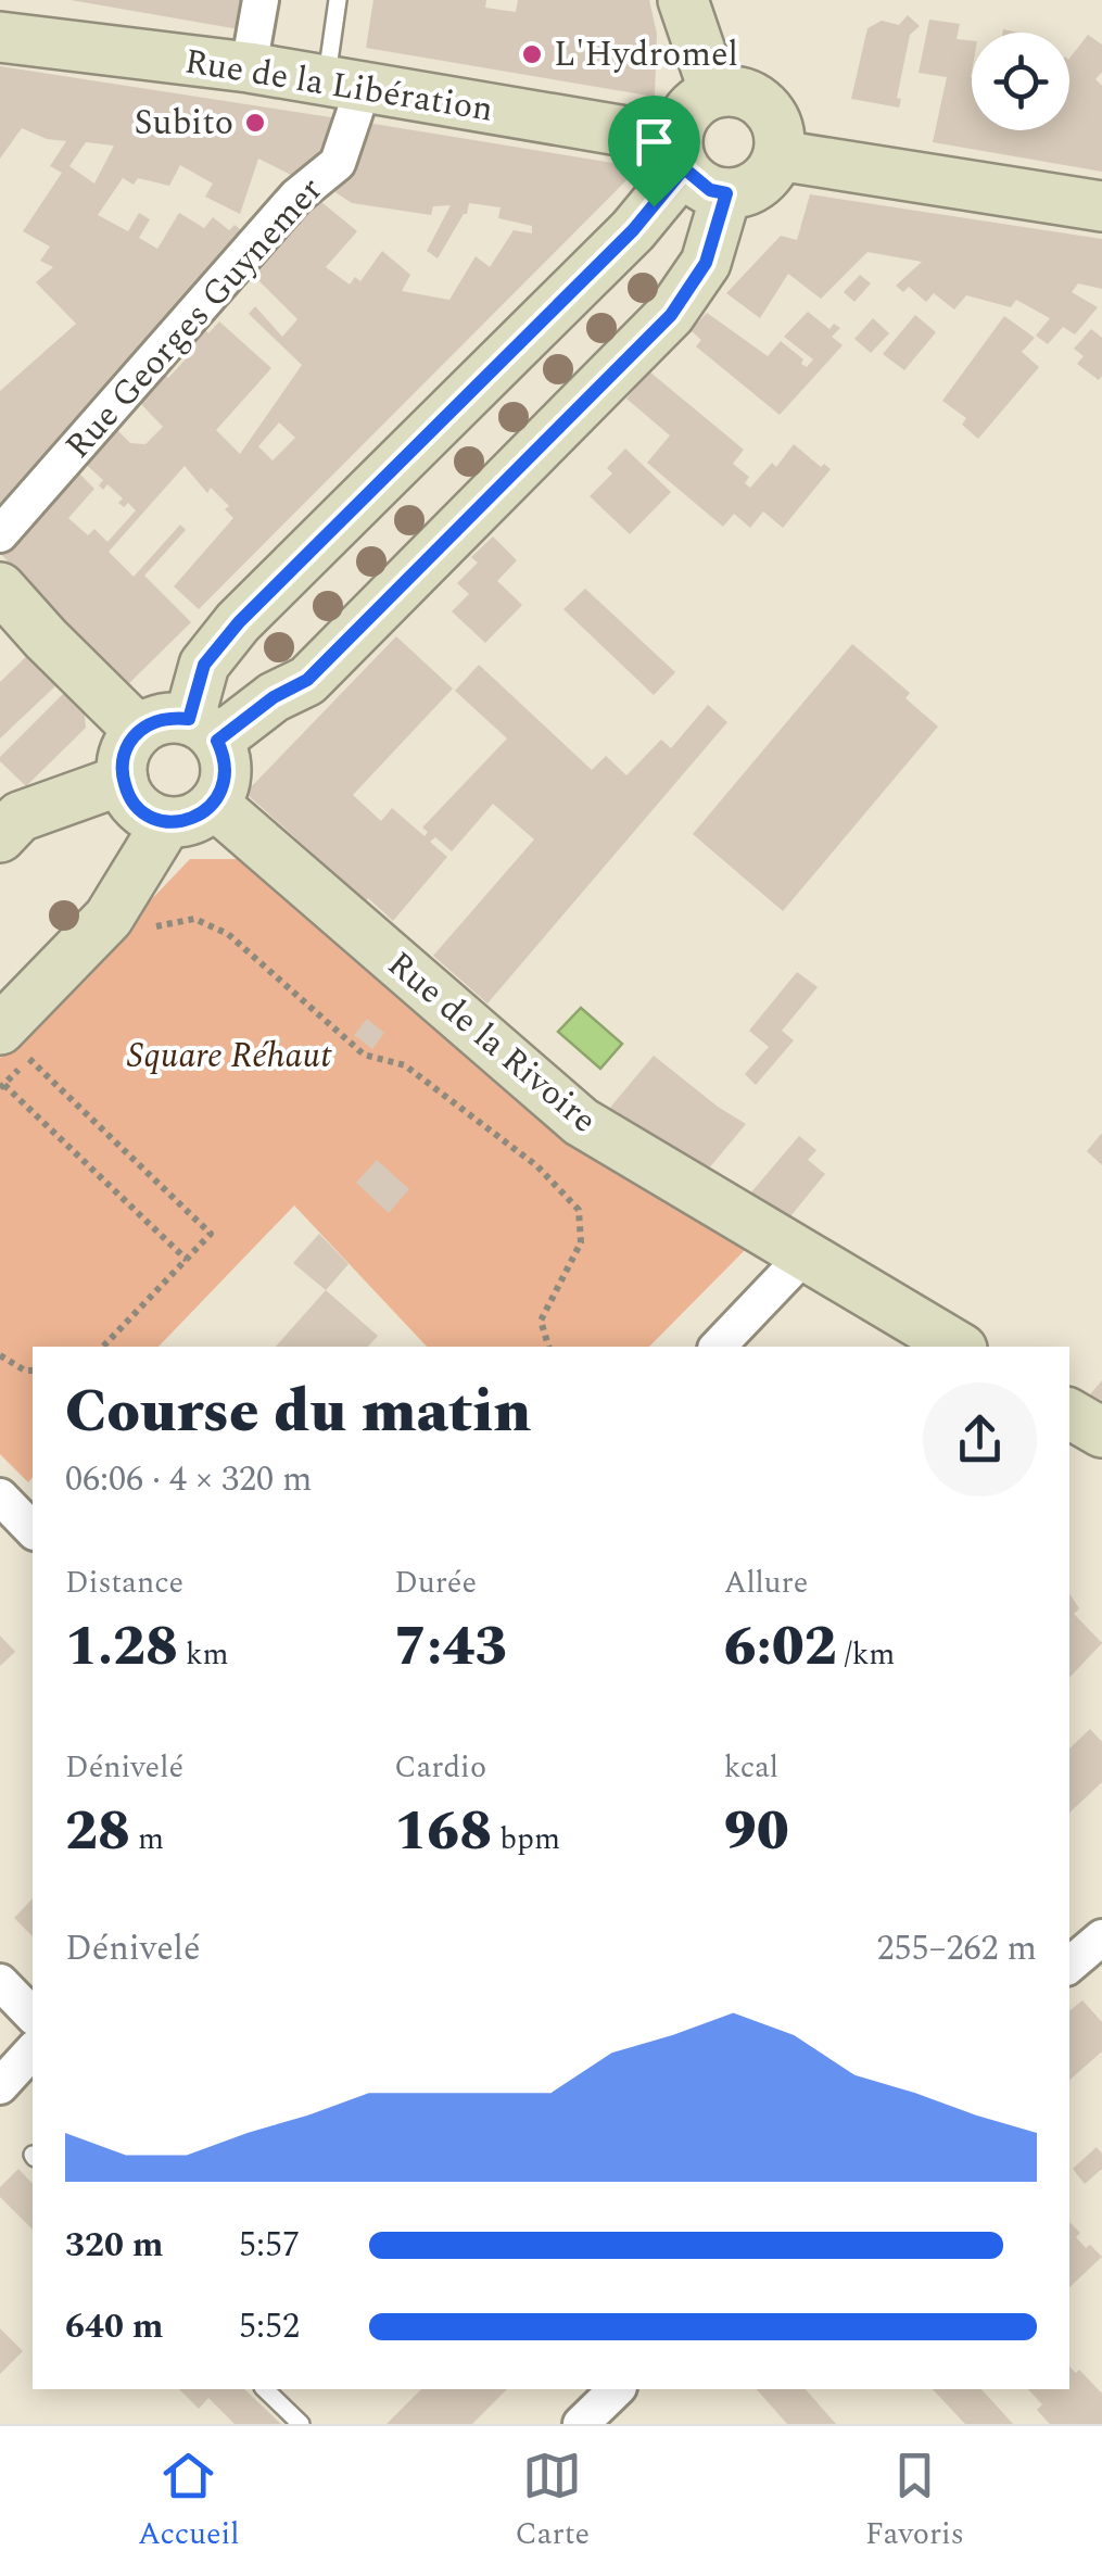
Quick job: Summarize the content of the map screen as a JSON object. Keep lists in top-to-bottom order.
{
  "streets": {
    "street": ["Rue de la Libération", "Rue Georges Guynemer", "Rue de la Rivoire"]
  },
  "crossings": [
    ["Rue de la Libération", "Rue Georges Guynemer"]
  ],
  "parks": ["Square Réhaut"],
  "places": ["L'Hydromel", "Subito"],
  "page": {
    "heading": ["Course du matin", "06:06 · 4 × 320 m"],
    "stats": [
      ["Distance", "1.28 km"],
      ["Durée", "7:43"],
      ["Allure", "6:02 /km"],
      ["Dénivelé", "28 m"],
      ["Cardio", "168 bpm"],
      ["kcal", "90"]
    ],
    "chart": ["Dénivelé", "255–262 m"],
    "list": [
      {
        "name": "320 m",
        "note": "5:57"
      },
      {
        "name": "640 m",
        "note": "5:52"
      }
    ],
    "tabs": ["Accueil", "Carte", "Favoris"]
  }
}
